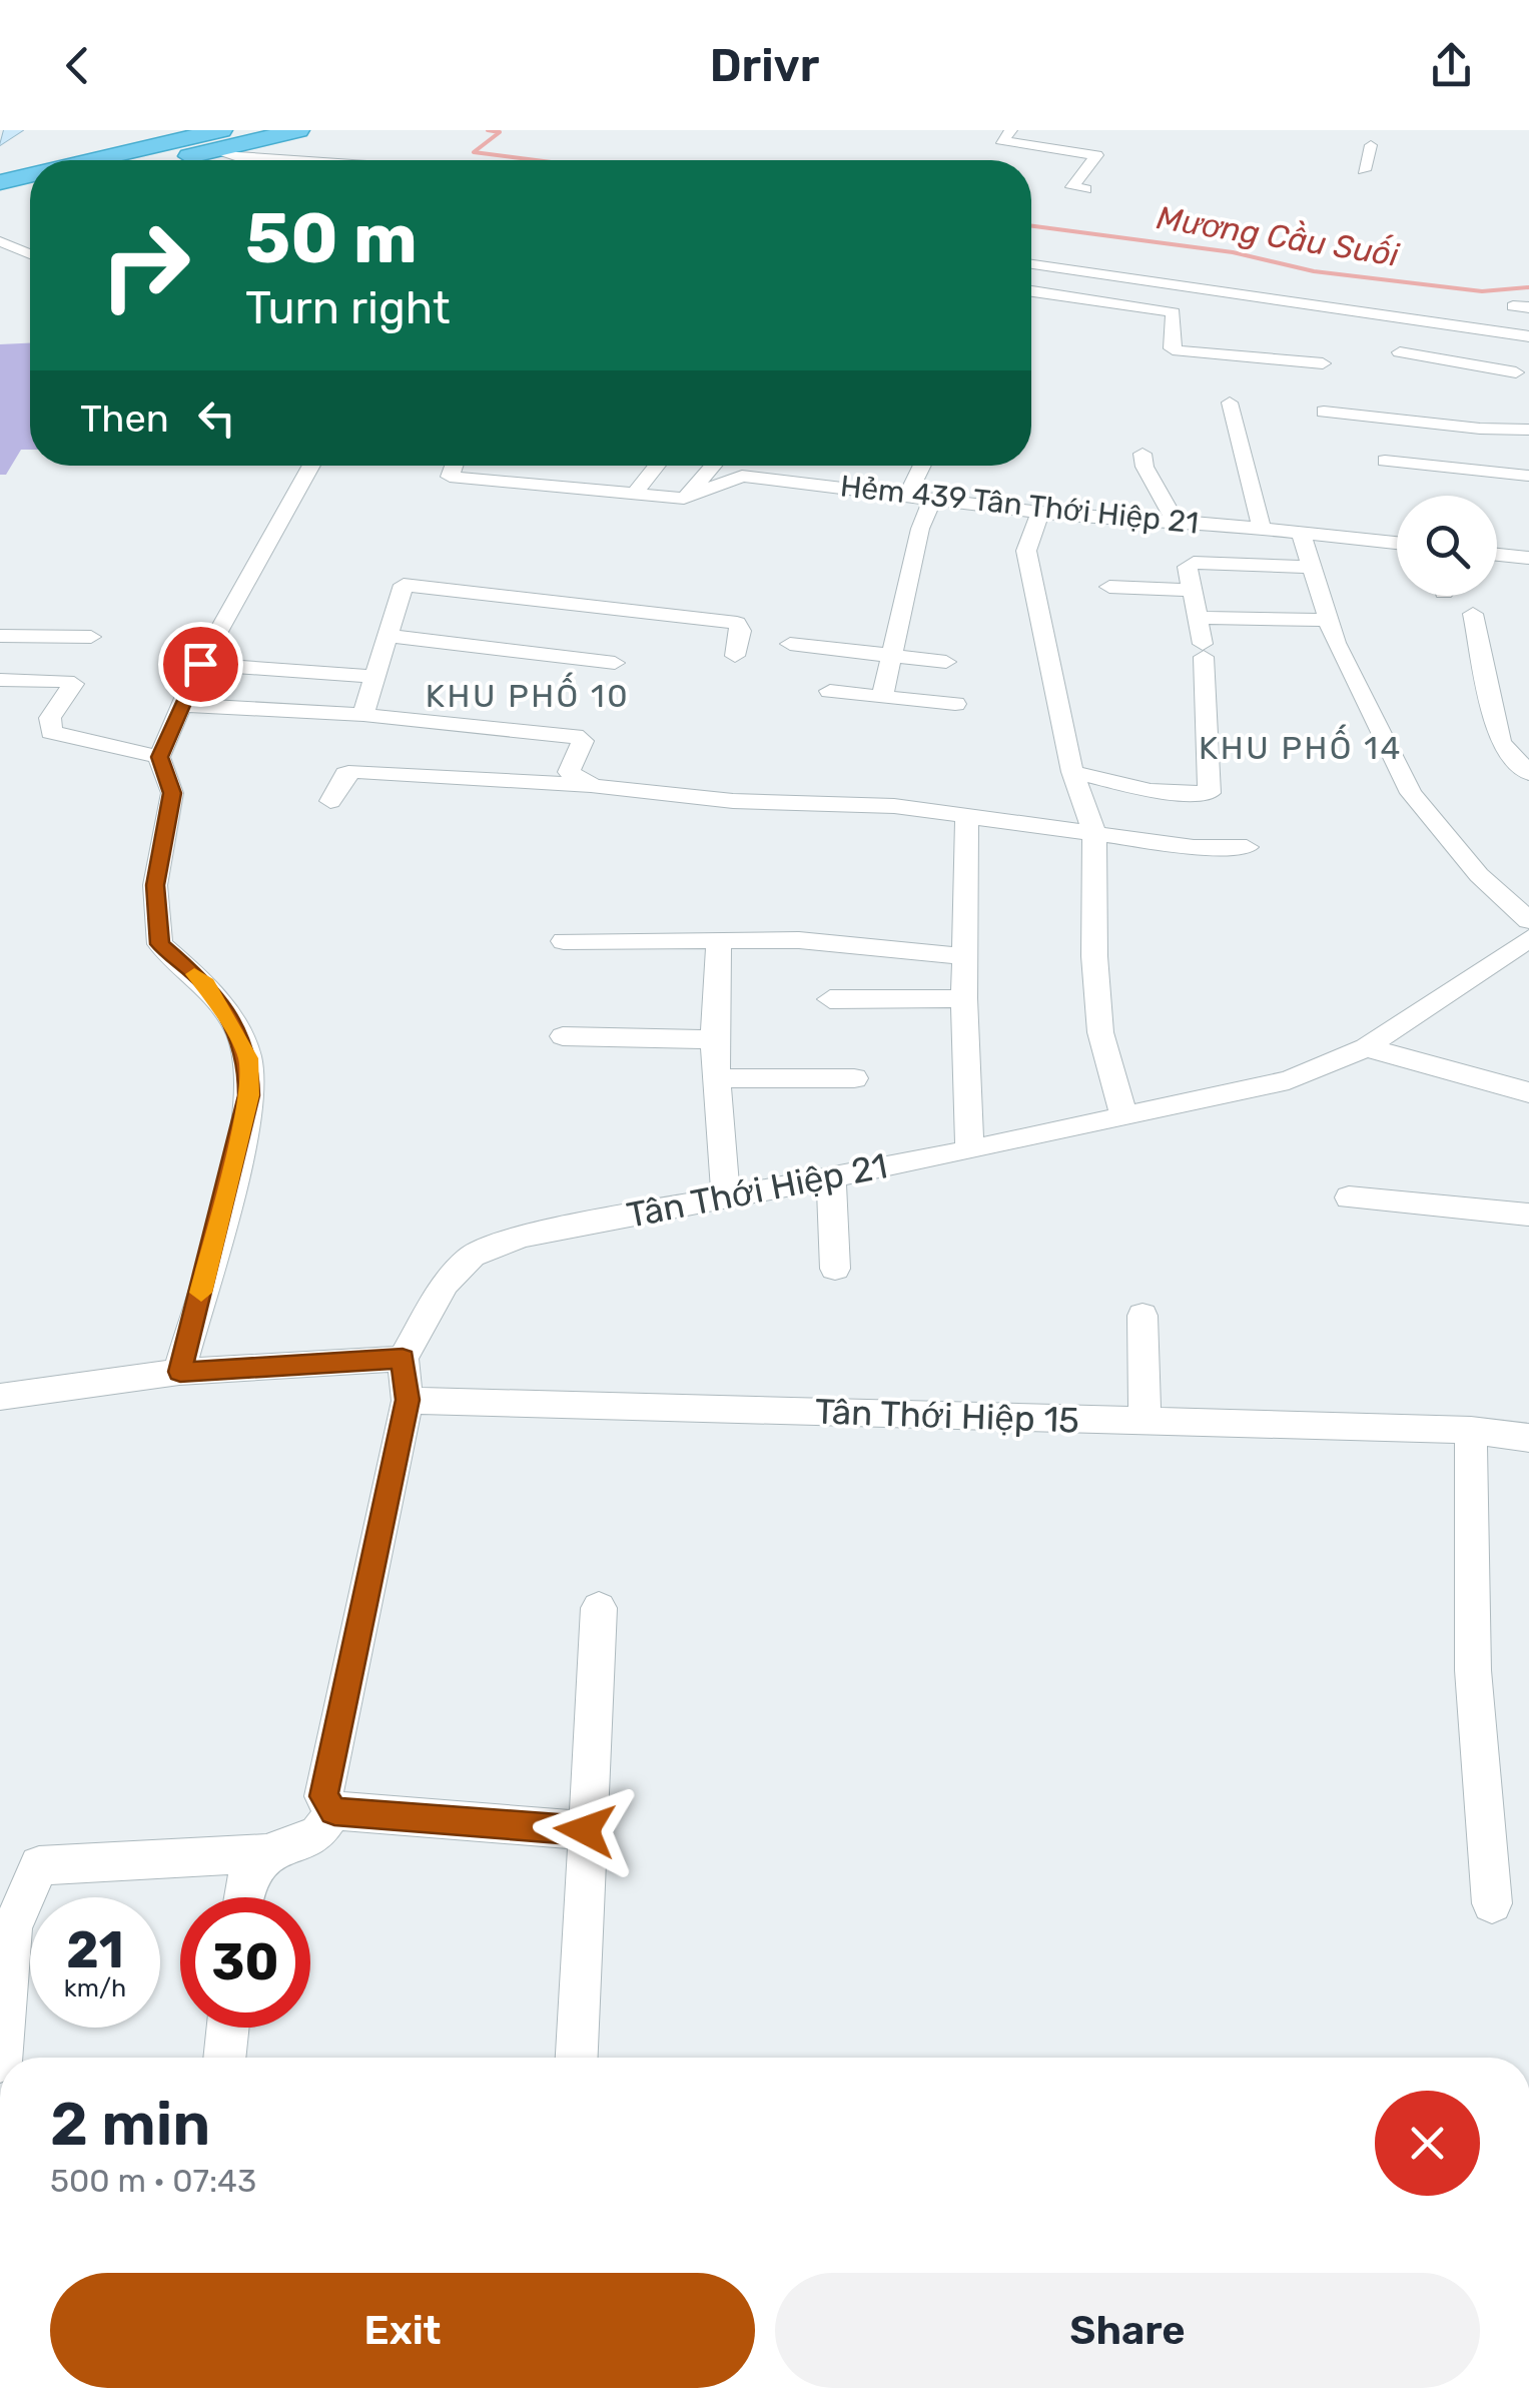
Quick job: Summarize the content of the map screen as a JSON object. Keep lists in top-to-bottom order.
{
  "streets": {
    "street": ["Hẻm 439 Tân Thới Hiệp 21", "Tân Thới Hiệp 21", "Tân Thới Hiệp 15"]
  },
  "districts": ["KHU PHỐ 10", "KHU PHỐ 14"],
  "water": ["Mương Cầu Suối"],
  "page": {
    "header": "Drivr",
    "turn": ["50 m", "Turn right"],
    "then": "Then",
    "speed": "21 km/h",
    "limit": "30",
    "heading": ["2 min", "500 m · 07:43"],
    "buttons": ["Exit", "Share"]
  }
}
